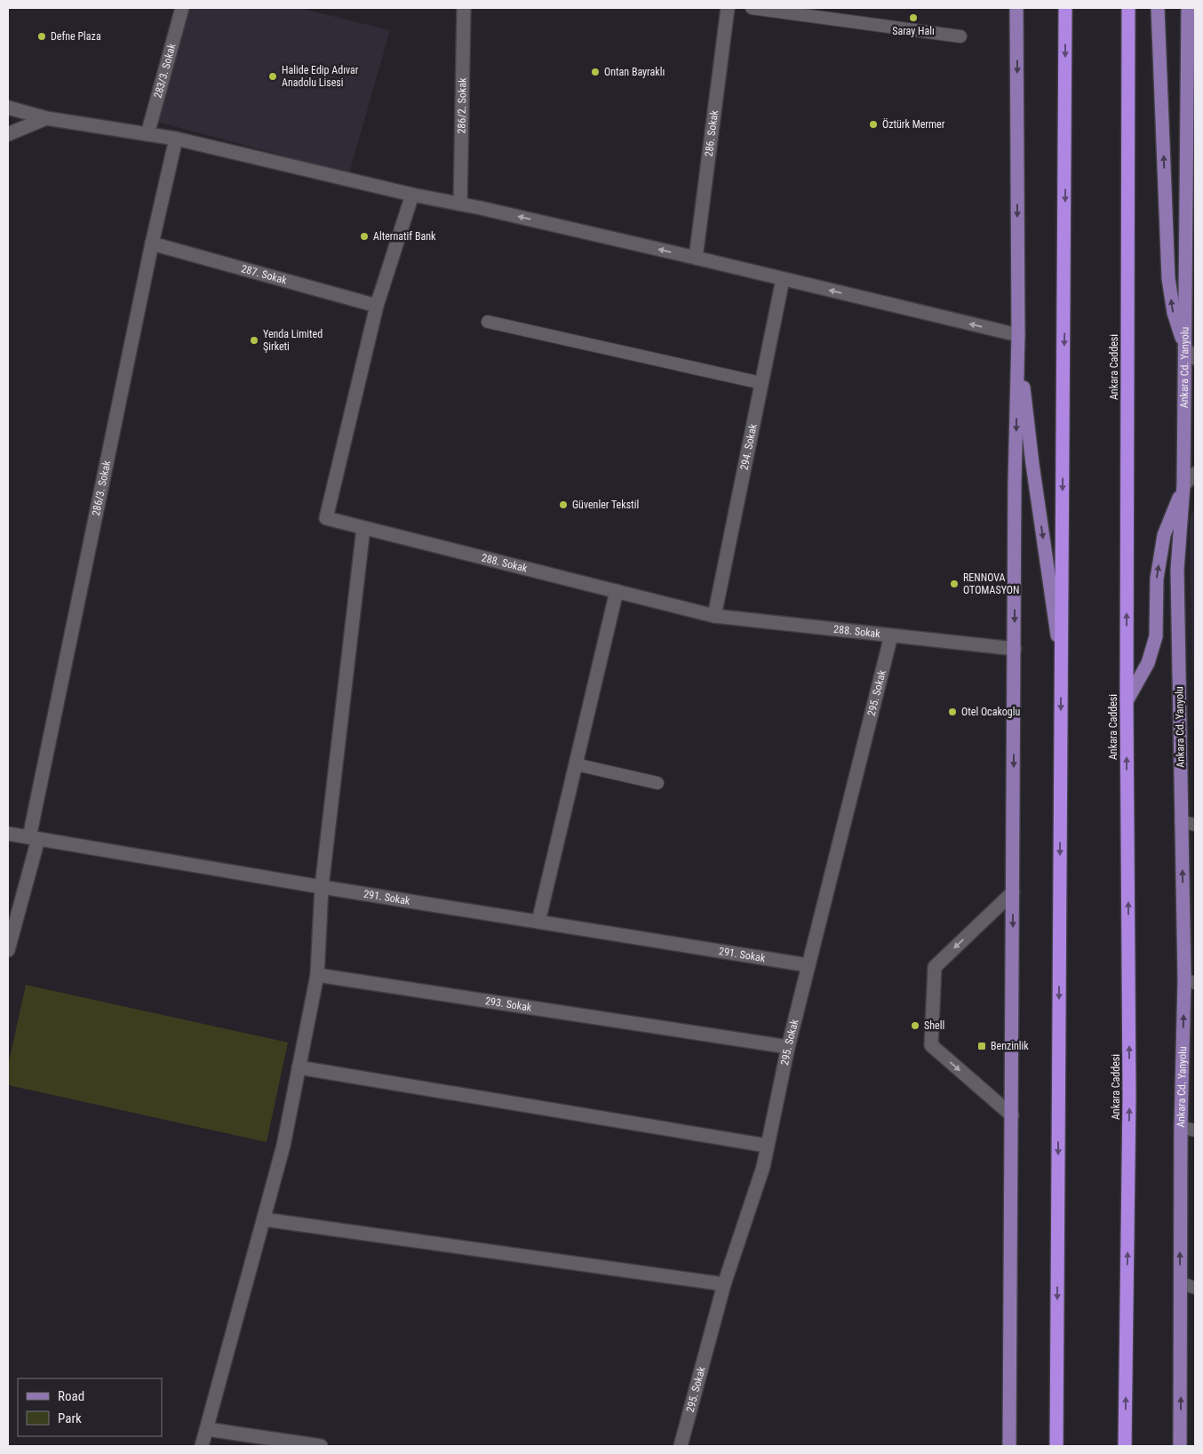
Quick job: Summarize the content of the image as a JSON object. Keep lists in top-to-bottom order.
{
  "streets": {
    "highway": ["Ankara Caddesi"],
    "main road": ["Ankara Cd. Yanyolu"],
    "street": [
      "283/3. Sokak",
      "286/2. Sokak",
      "286. Sokak",
      "287. Sokak",
      "294. Sokak",
      "286/3. Sokak",
      "288. Sokak",
      "295. Sokak",
      "291. Sokak",
      "293. Sokak"
    ]
  },
  "crossings": [
    ["287. Sokak", "286/3. Sokak"],
    ["287. Sokak", "288. Sokak"],
    ["294. Sokak", "288. Sokak"],
    ["286/3. Sokak", "291. Sokak"],
    ["288. Sokak", "295. Sokak"],
    ["295. Sokak", "291. Sokak"],
    ["295. Sokak", "293. Sokak"]
  ],
  "one_way": ["Ankara Cd. Yanyolu"],
  "places": {
    "other": [
      "Saray Halı",
      "Defne Plaza",
      "Ontan Bayraklı",
      "Halide Edip Adıvar Anadolu Lisesi",
      "Öztürk Mermer",
      "Alternatif Bank",
      "Yenda Limited Şirketi",
      "Güvenler Tekstil",
      "RENNOVA OTOMASYON",
      "Otel Ocakoglu",
      "Shell"
    ],
    "transit": ["Benzinlik"]
  },
  "legend": ["Road", "Park"]
}
